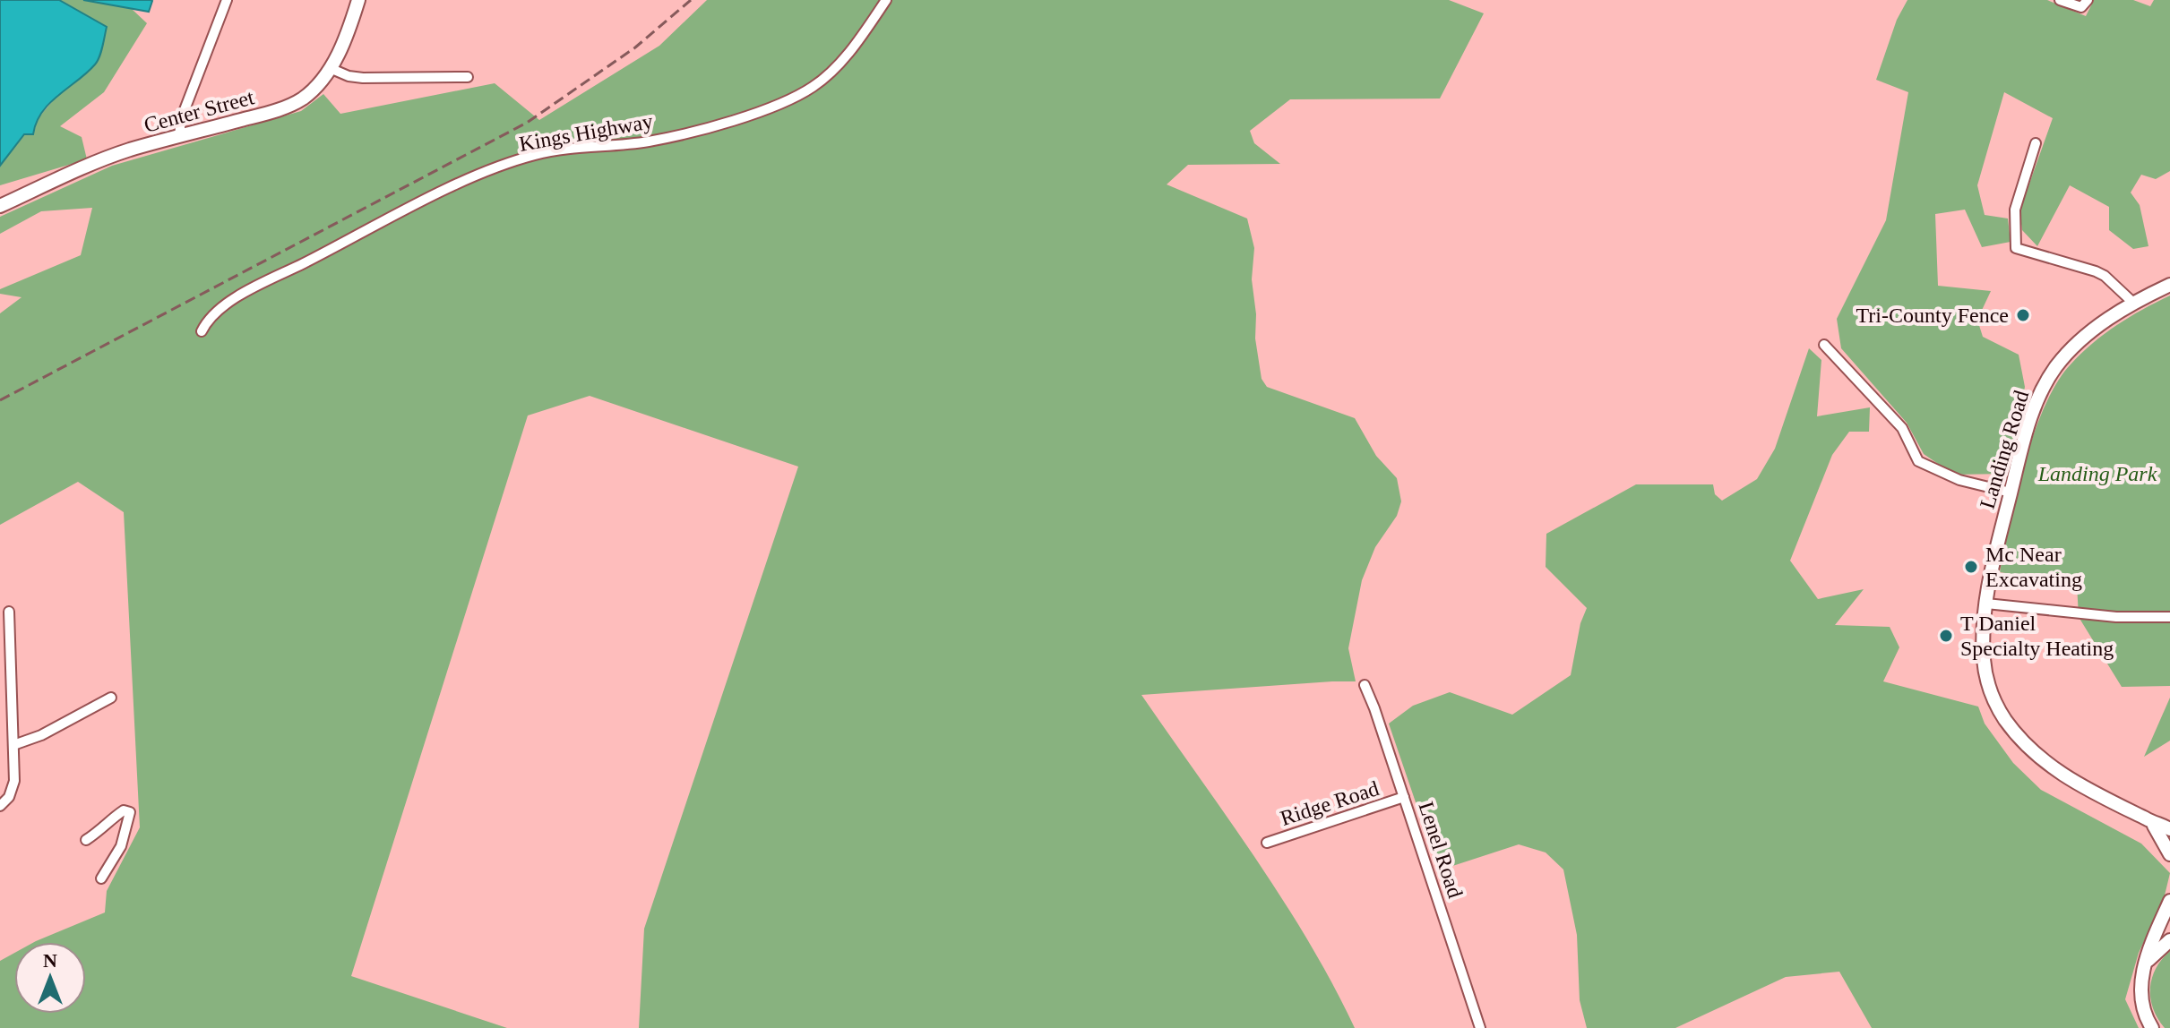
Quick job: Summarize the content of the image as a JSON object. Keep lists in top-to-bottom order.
{
  "streets": {
    "main road": ["Center Street", "Landing Road"],
    "street": ["Kings Highway", "Ridge Road", "Lenel Road"]
  },
  "crossings": [
    ["Ridge Road", "Lenel Road"]
  ],
  "parks": ["Landing Park"],
  "places": ["Tri-County Fence", "Mc Near Excavating", "T Daniel Specialty Heating"],
  "north": "top"
}
